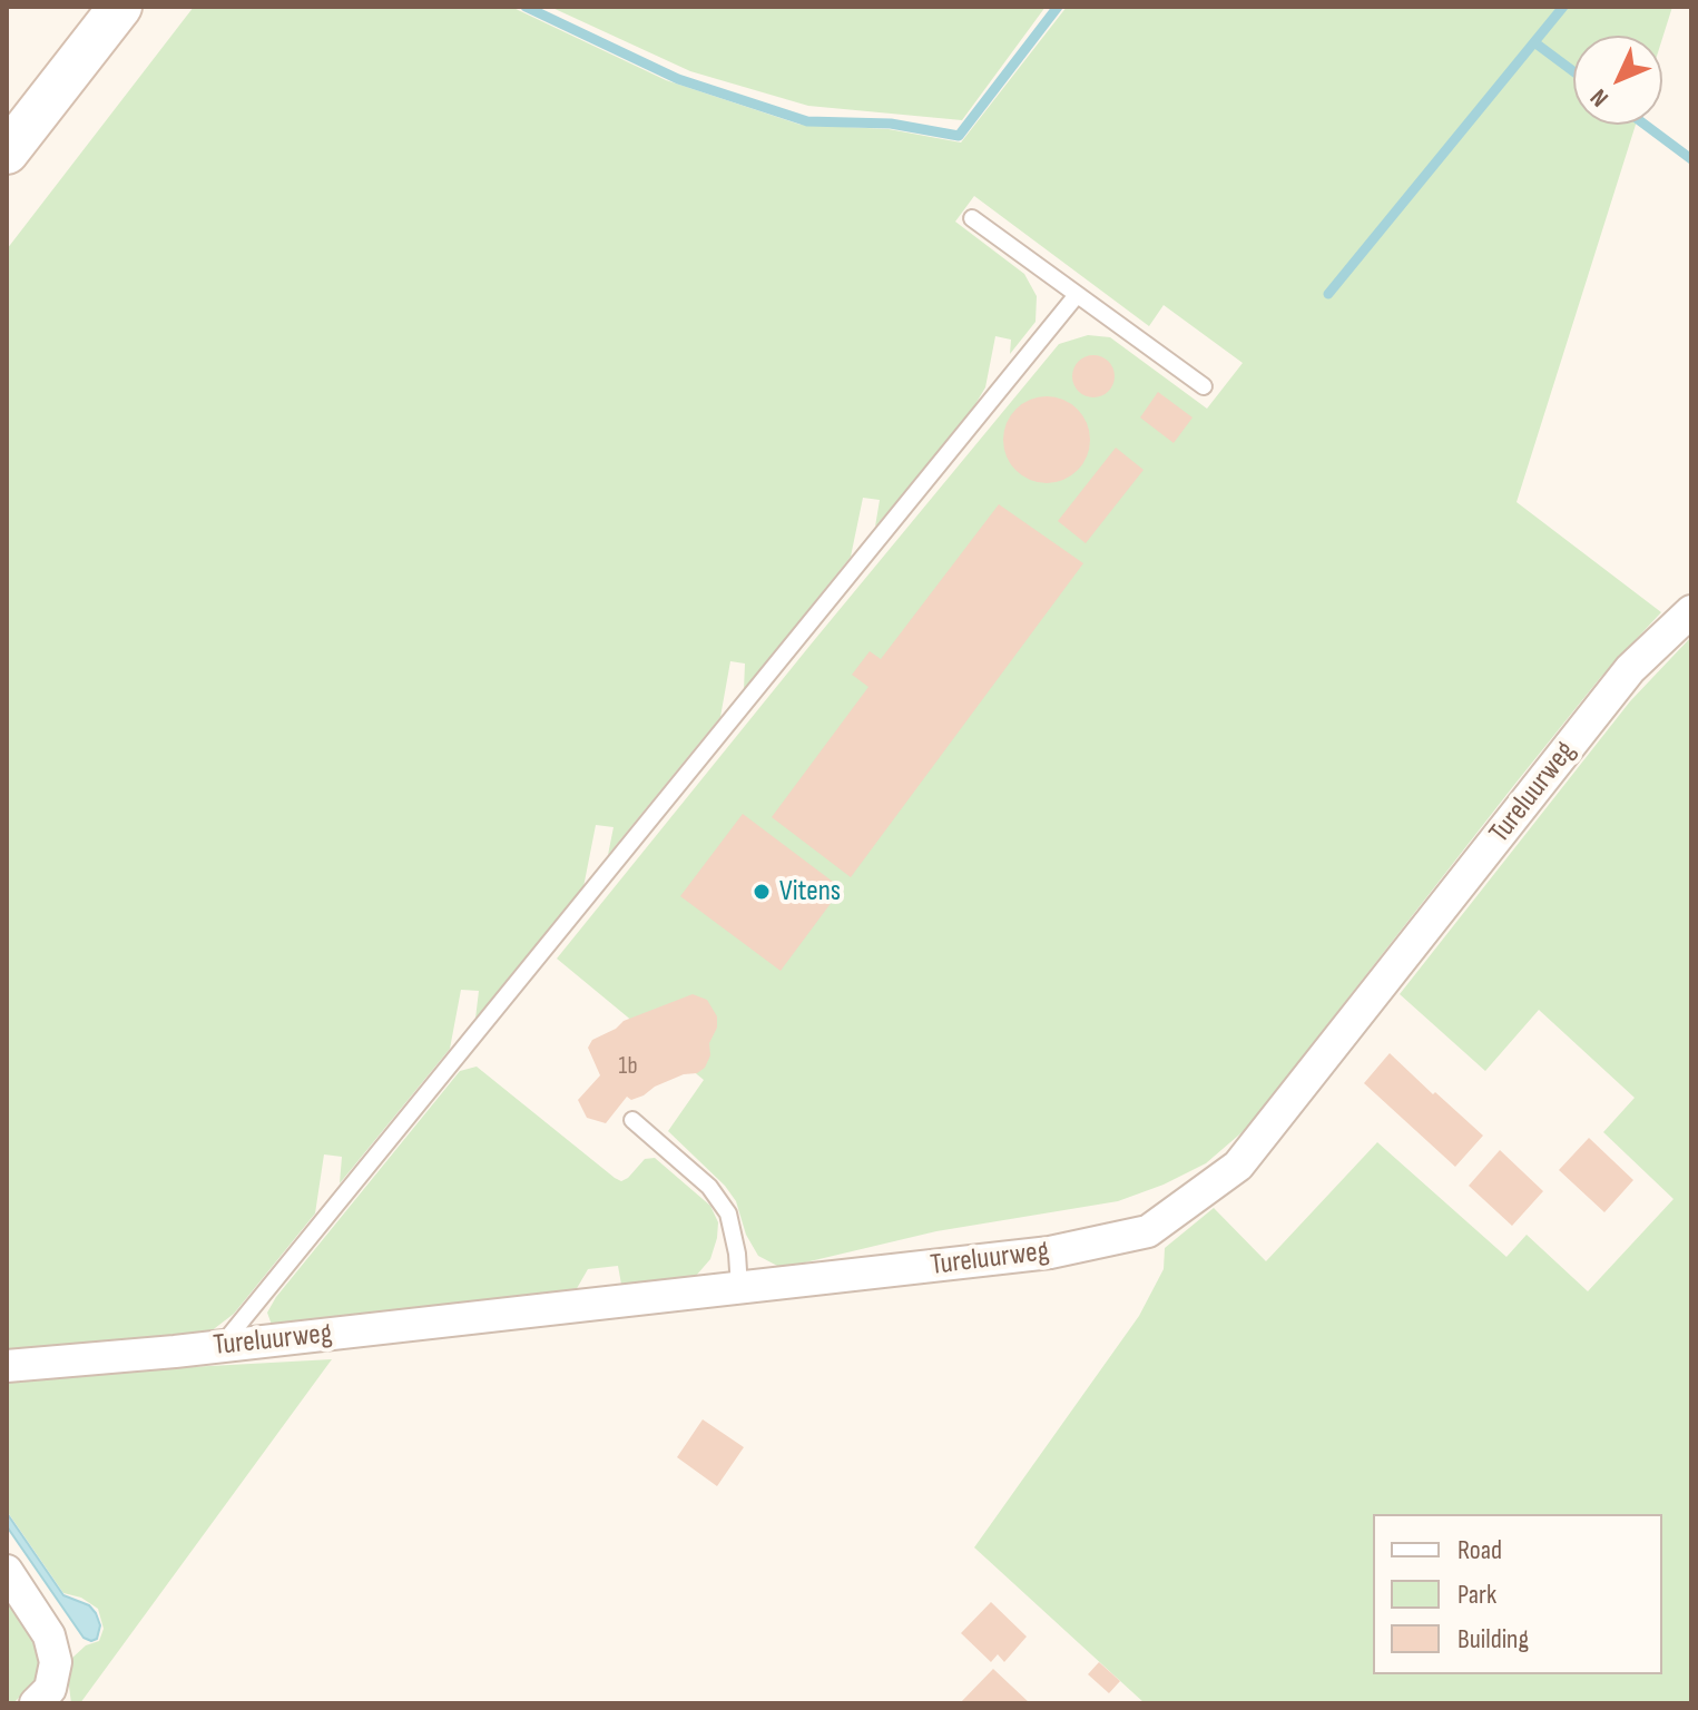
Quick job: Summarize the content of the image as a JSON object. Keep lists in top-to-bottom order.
{
  "streets": {
    "street": ["Tureluurweg"]
  },
  "places": ["Vitens"],
  "house_numbers": ["1b"],
  "legend": ["Road", "Park", "Building"],
  "north": "bottom left"
}
